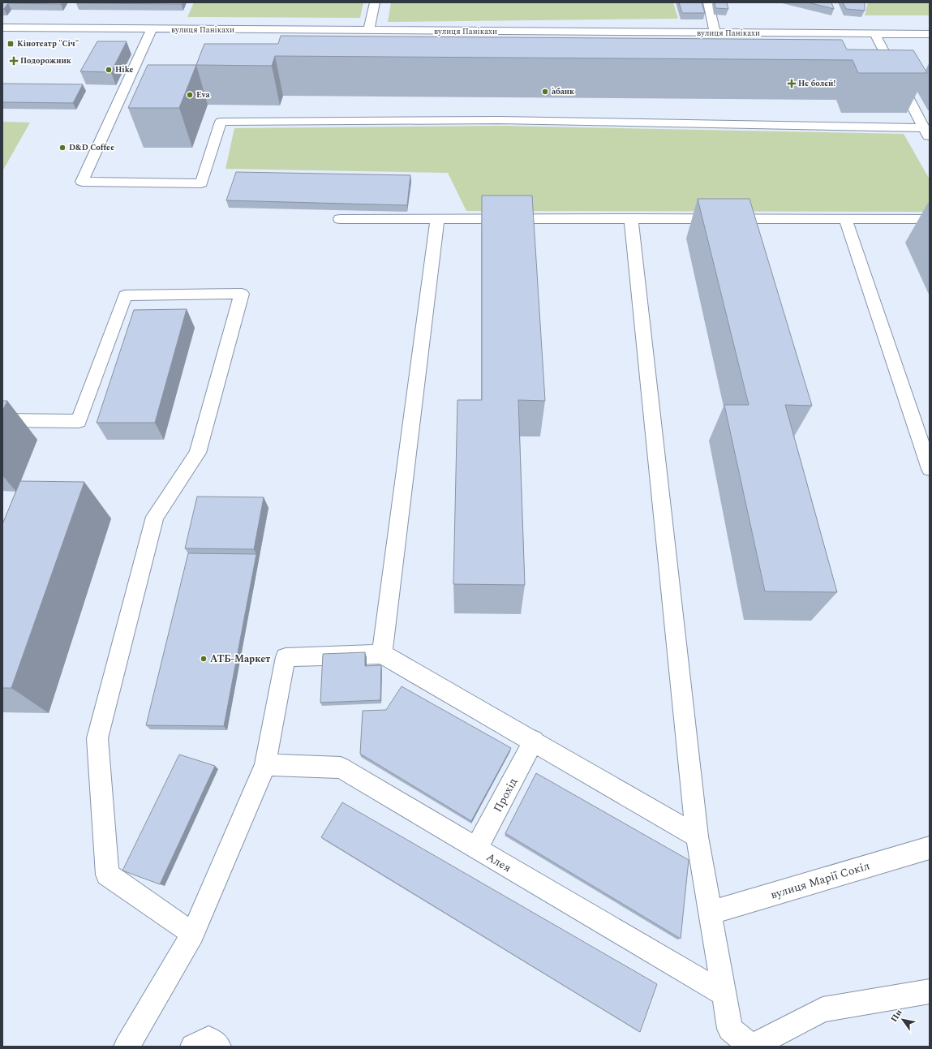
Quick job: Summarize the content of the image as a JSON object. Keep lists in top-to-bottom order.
{
  "streets": {
    "street": [
      "вулиця Панікахи",
      "Прохід",
      "Алея",
      "вулиця Марії Сокіл"
    ]
  },
  "crossings": [
    ["Прохід", "Алея"]
  ],
  "places": {
    "transit": ["Кінотеатр \"Січ\""],
    "health": ["Подорожник", "Нє болєй!"],
    "other": [
      "Hike",
      "а̀банк",
      "Eva",
      "D&D Coffee",
      "АТБ-Маркет"
    ]
  },
  "north": "top left"
}
